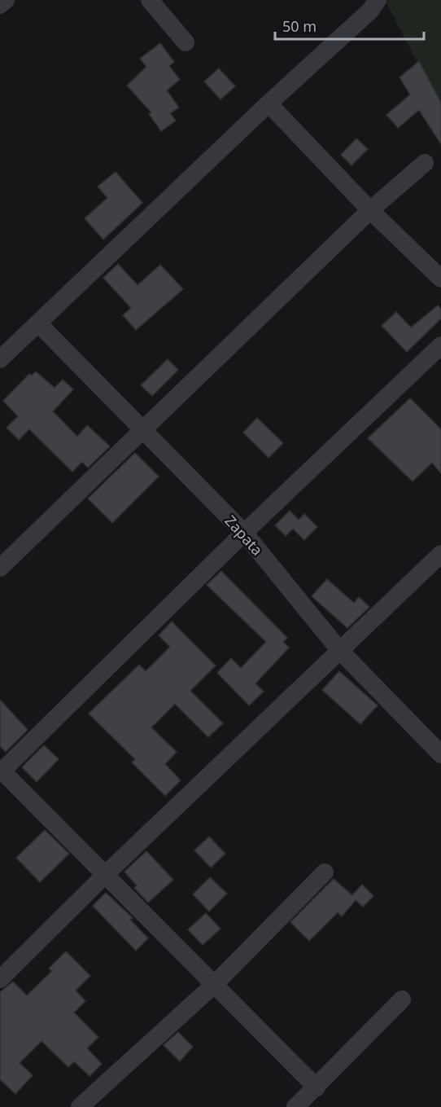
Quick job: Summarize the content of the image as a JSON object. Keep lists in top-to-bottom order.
{
  "streets": {
    "street": ["Zapata"]
  },
  "scale_bar": "50 m"
}
